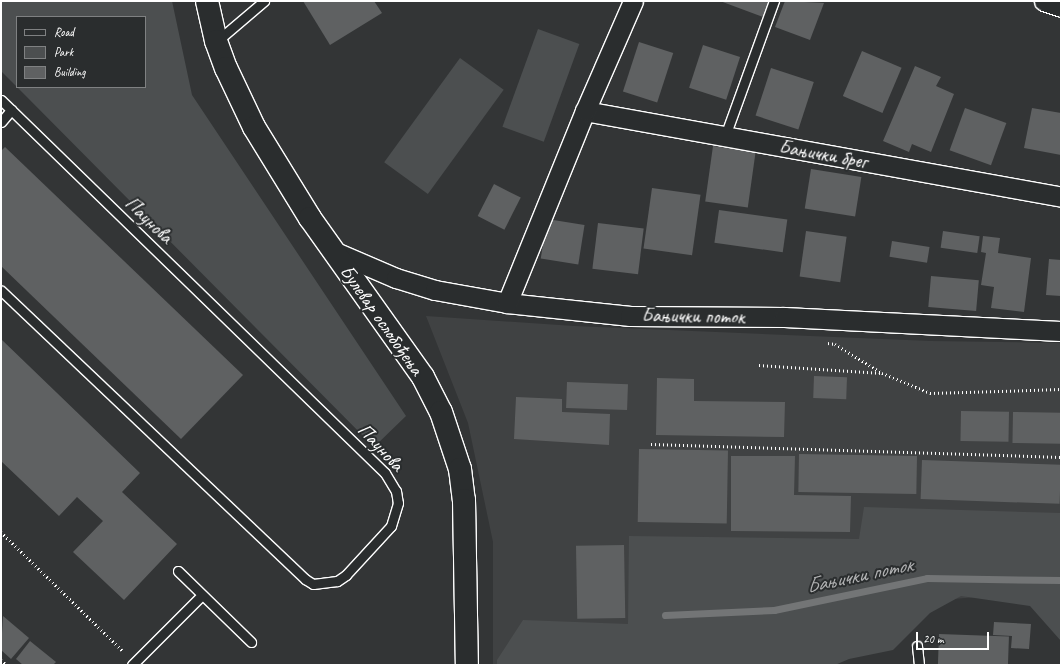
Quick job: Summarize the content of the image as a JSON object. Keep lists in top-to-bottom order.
{
  "streets": {
    "main road": ["Булевар ослобођења"],
    "street": ["Бањички брег", "Бањички поток"],
    "lane": ["Паунова"]
  },
  "crossings": [
    ["Бањички поток", "Булевар ослобођења"]
  ],
  "water": ["Бањички поток"],
  "legend": ["Road", "Park", "Building"],
  "scale_bar": "20 m"
}
